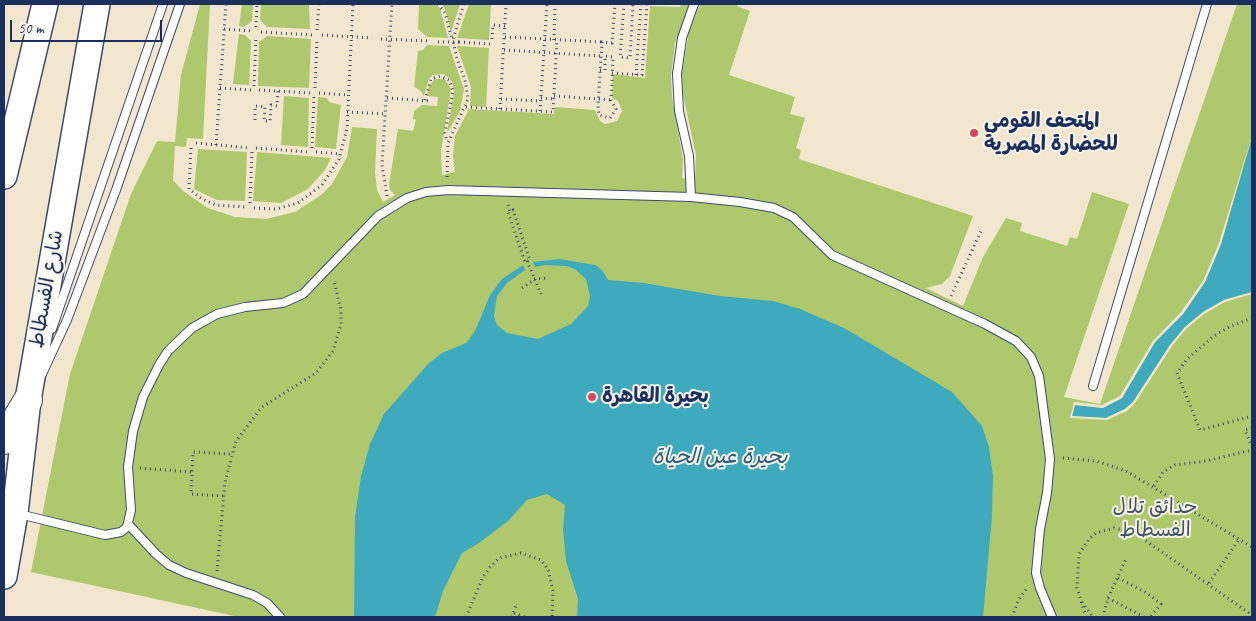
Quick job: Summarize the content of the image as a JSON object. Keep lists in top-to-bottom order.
{
  "streets": {
    "main road": ["شارع الفسطاط"]
  },
  "water": ["بحيرة عين الحياة"],
  "parks": ["حدائق تلال الفسطاط"],
  "places": ["المتحف القومى للحضارة المصرية", "بحيرة القاهرة"],
  "scale_bar": "50 m"
}
